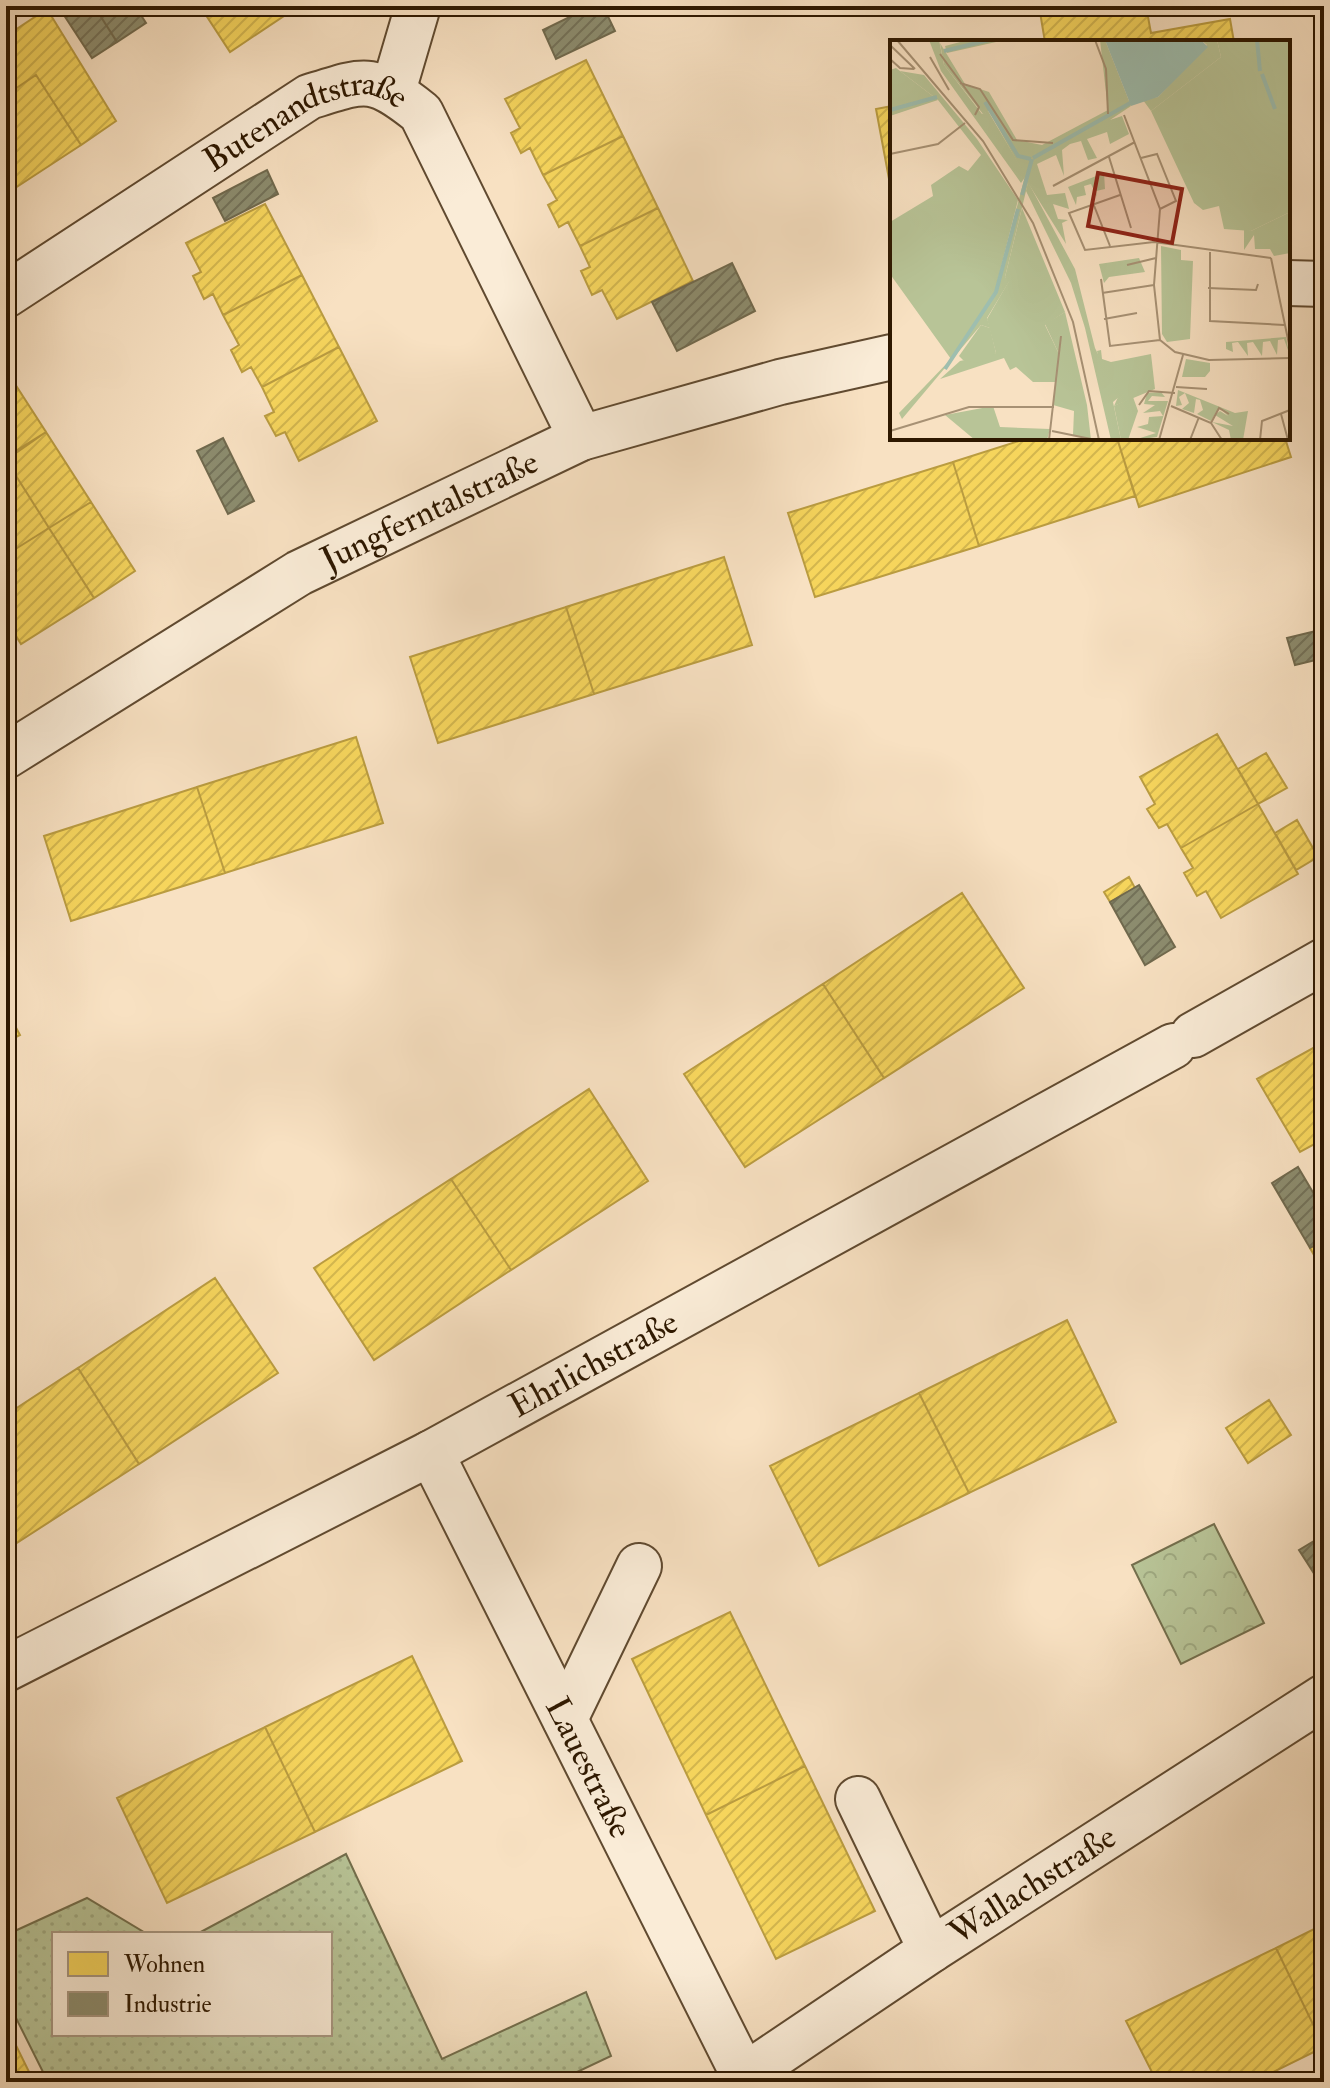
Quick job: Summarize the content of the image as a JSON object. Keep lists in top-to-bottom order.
{
  "streets": {
    "street": [
      "Butenandtstraße",
      "Jungferntalstraße",
      "Ehrlichstraße",
      "Lauestraße",
      "Wallachstraße"
    ]
  },
  "crossings": [
    ["Butenandtstraße", "Jungferntalstraße"],
    ["Ehrlichstraße", "Lauestraße"],
    ["Lauestraße", "Wallachstraße"]
  ],
  "legend": ["Wohnen", "Industrie"]
}
